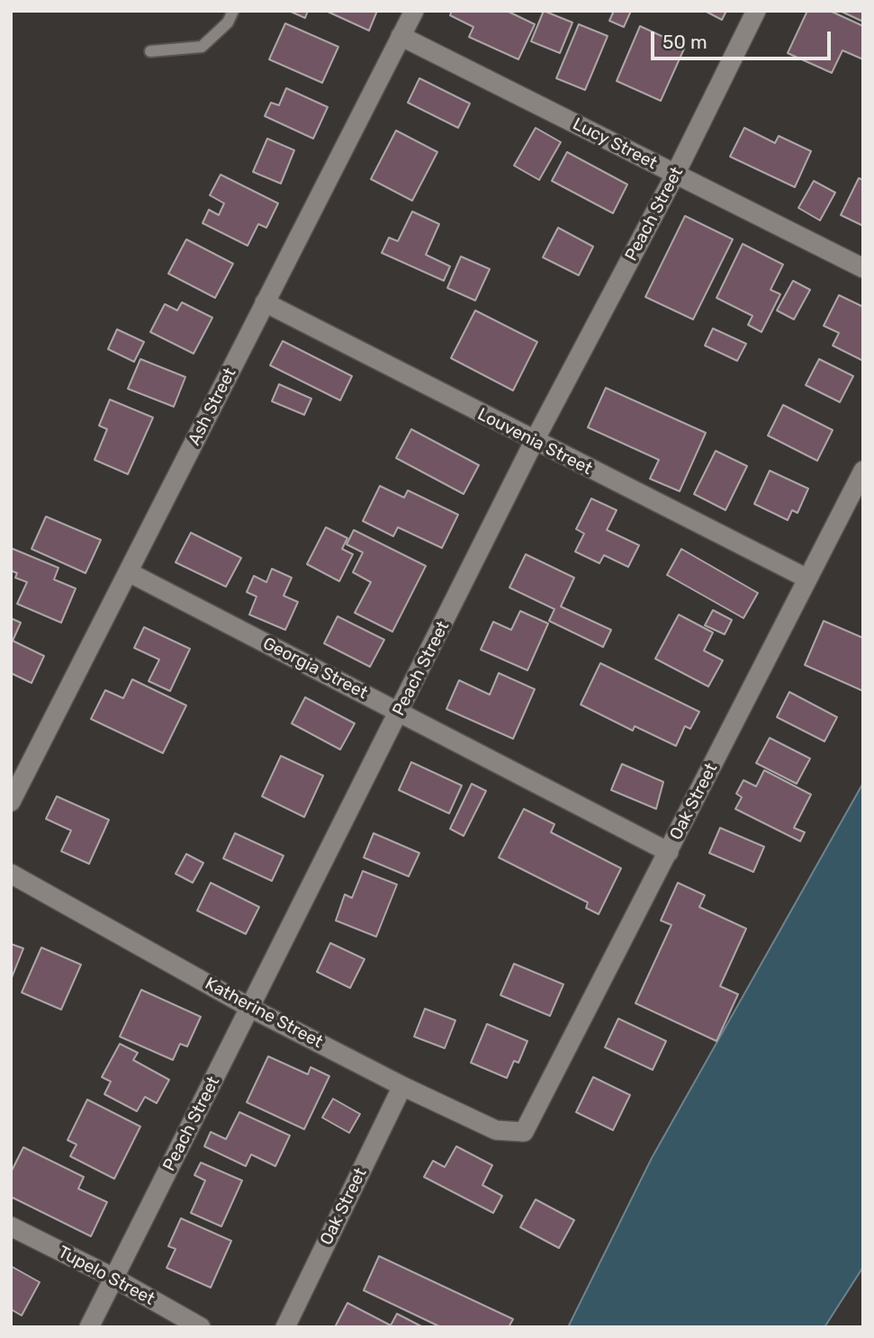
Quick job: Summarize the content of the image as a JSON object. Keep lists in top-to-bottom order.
{
  "streets": {
    "street": [
      "Lucy Street",
      "Peach Street",
      "Ash Street",
      "Louvenia Street",
      "Georgia Street",
      "Oak Street",
      "Katherine Street",
      "Tupelo Street"
    ]
  },
  "crossings": [
    ["Lucy Street", "Peach Street"],
    ["Lucy Street", "Ash Street"],
    ["Peach Street", "Louvenia Street"],
    ["Peach Street", "Georgia Street"],
    ["Peach Street", "Katherine Street"],
    ["Peach Street", "Tupelo Street"],
    ["Ash Street", "Louvenia Street"],
    ["Ash Street", "Georgia Street"],
    ["Louvenia Street", "Oak Street"],
    ["Georgia Street", "Oak Street"],
    ["Oak Street", "Katherine Street"]
  ],
  "scale_bar": "50 m"
}
